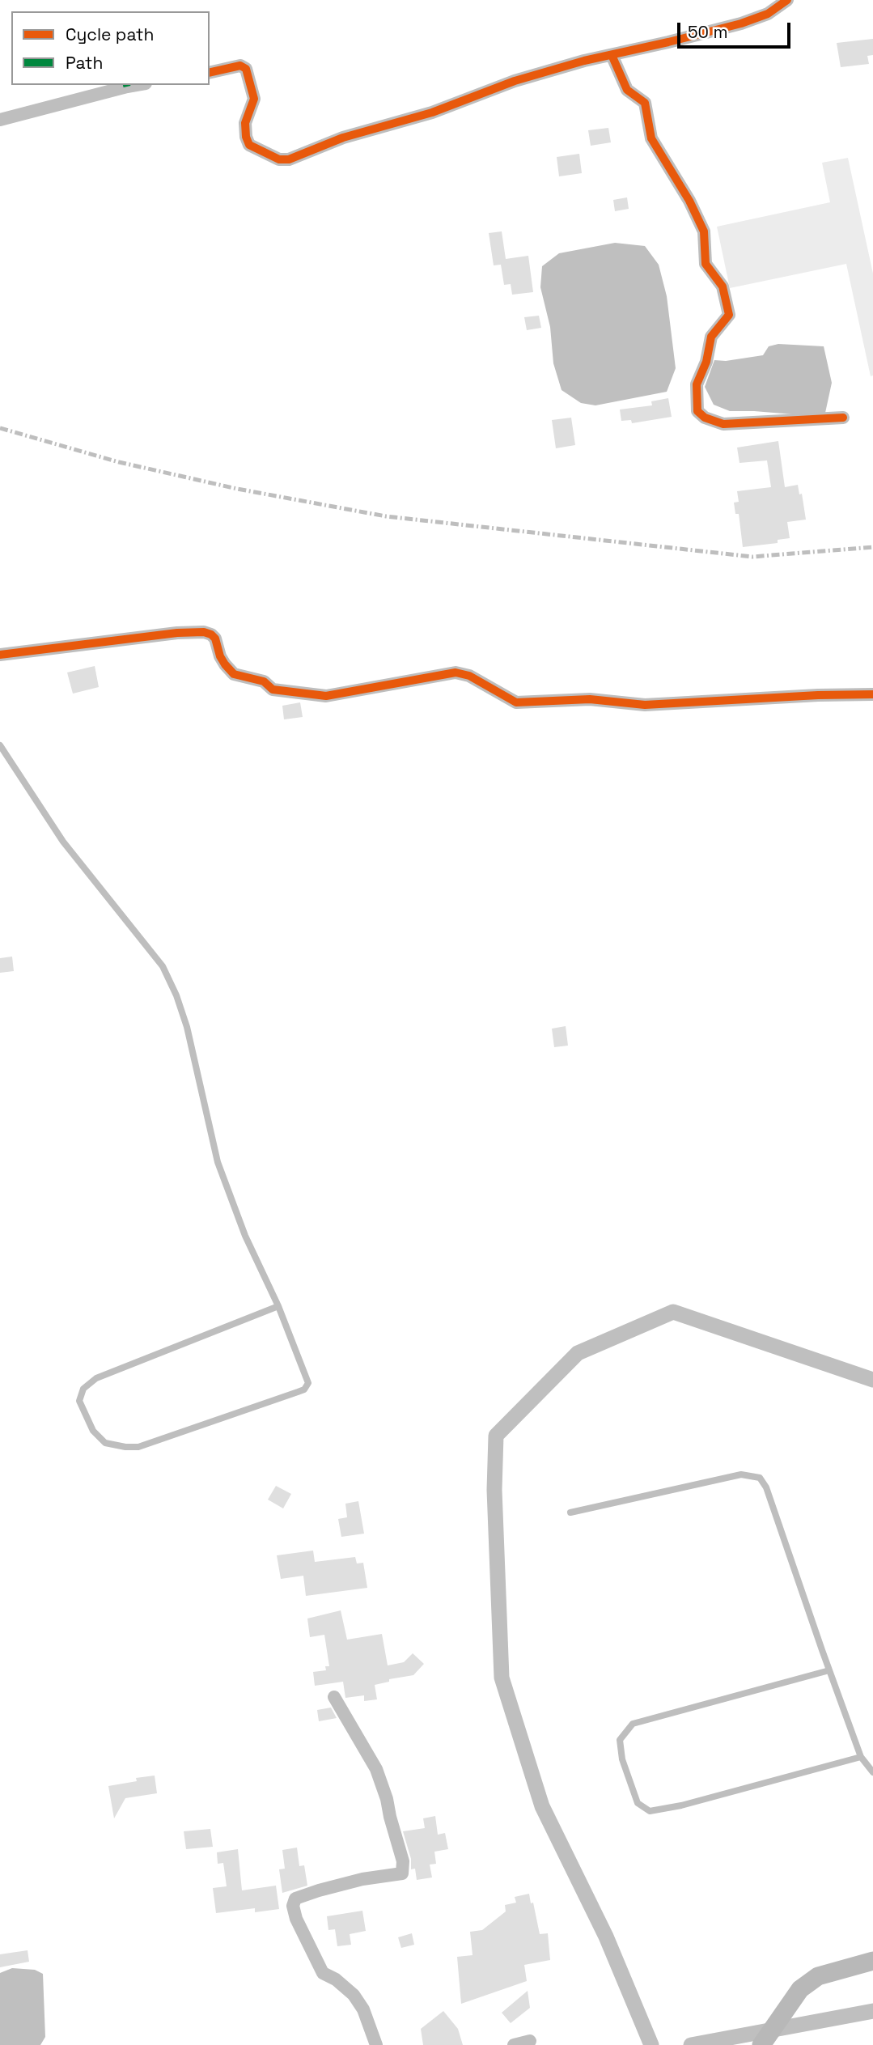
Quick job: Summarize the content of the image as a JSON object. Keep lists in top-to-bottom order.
{
  "legend": ["Cycle path", "Path"],
  "scale_bar": "50 m"
}
